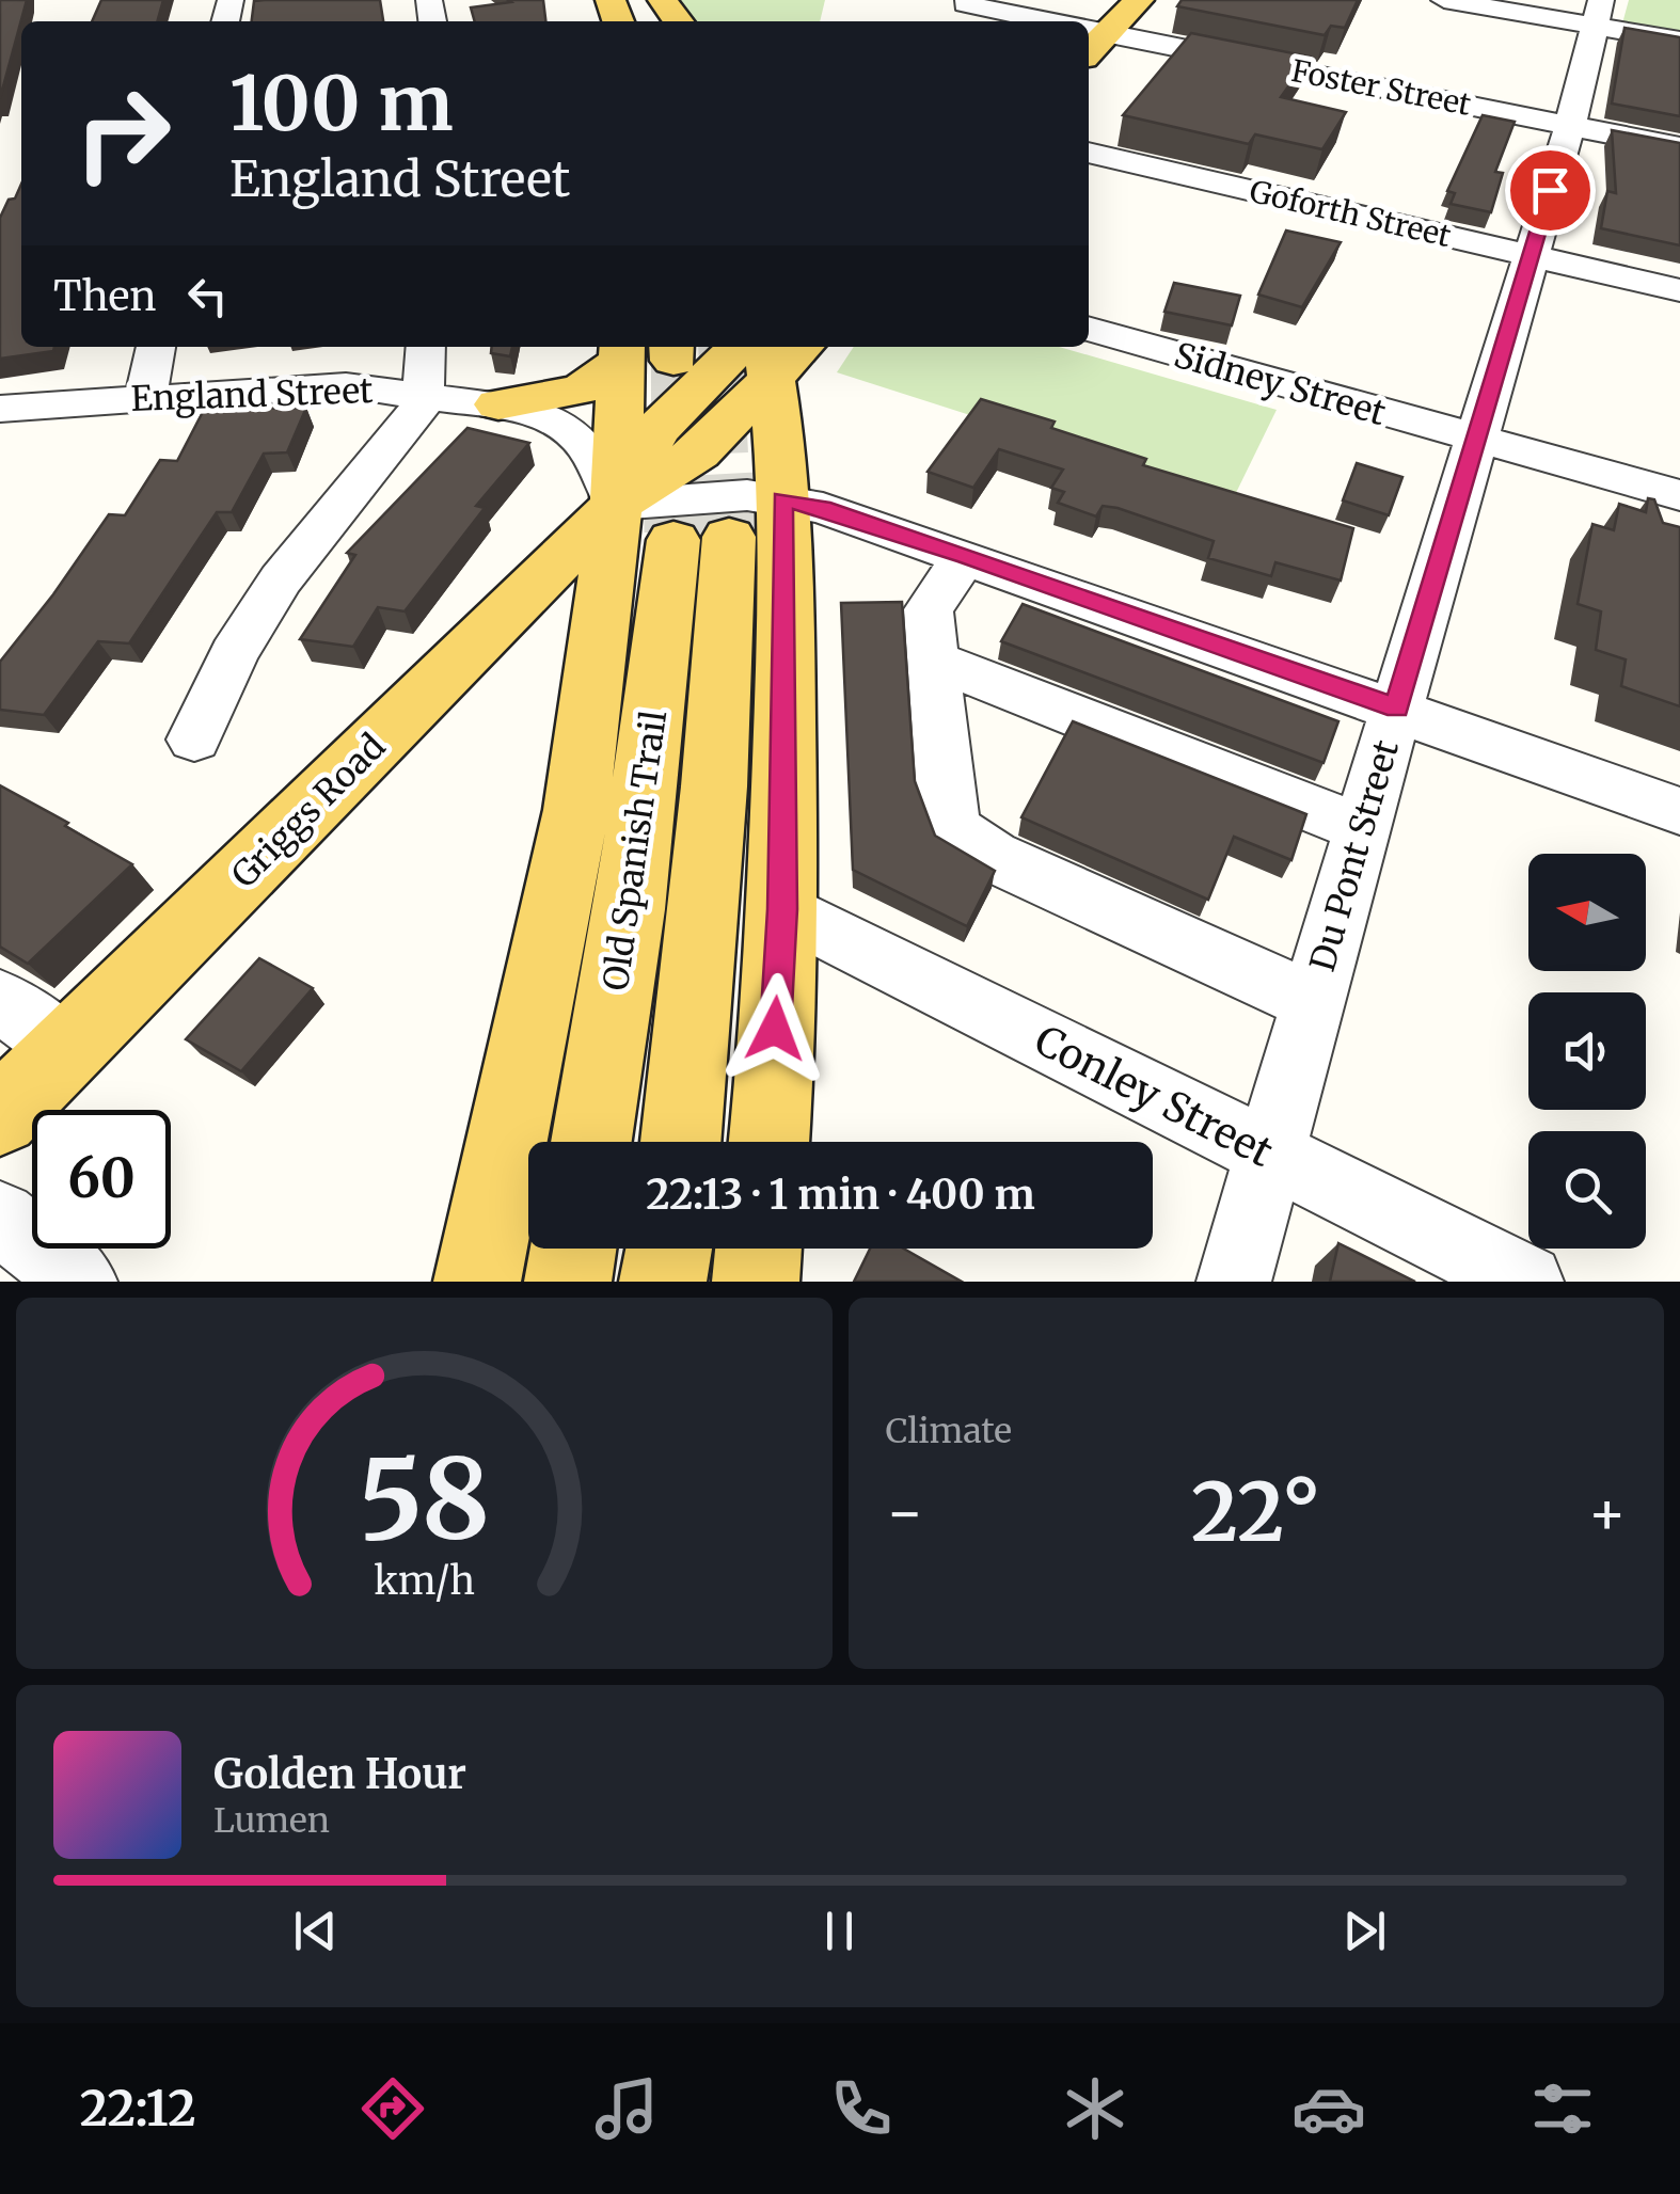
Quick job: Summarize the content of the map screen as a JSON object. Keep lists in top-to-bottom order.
{
  "streets": {
    "main road": ["Griggs Road", "Old Spanish Trail"],
    "street": [
      "Foster Street",
      "Goforth Street",
      "Sidney Street",
      "England Street",
      "Du Pont Street",
      "Conley Street"
    ]
  },
  "crossings": [
    ["Foster Street", "Du Pont Street"],
    ["Goforth Street", "Du Pont Street"],
    ["Sidney Street", "Du Pont Street"],
    ["England Street", "Griggs Road"],
    ["Du Pont Street", "Conley Street"]
  ],
  "north": "left",
  "page": {
    "turn": ["100 m", "England Street"],
    "then": "Then",
    "limit": "60",
    "trip": "22:13 · 1 min · 400 m",
    "tile": "Climate",
    "heat": ["−", "22°", "+"],
    "song": ["Golden Hour", "Lumen"],
    "tabs": "22:12",
    "gauge": ["58", "km/h"]
  }
}
